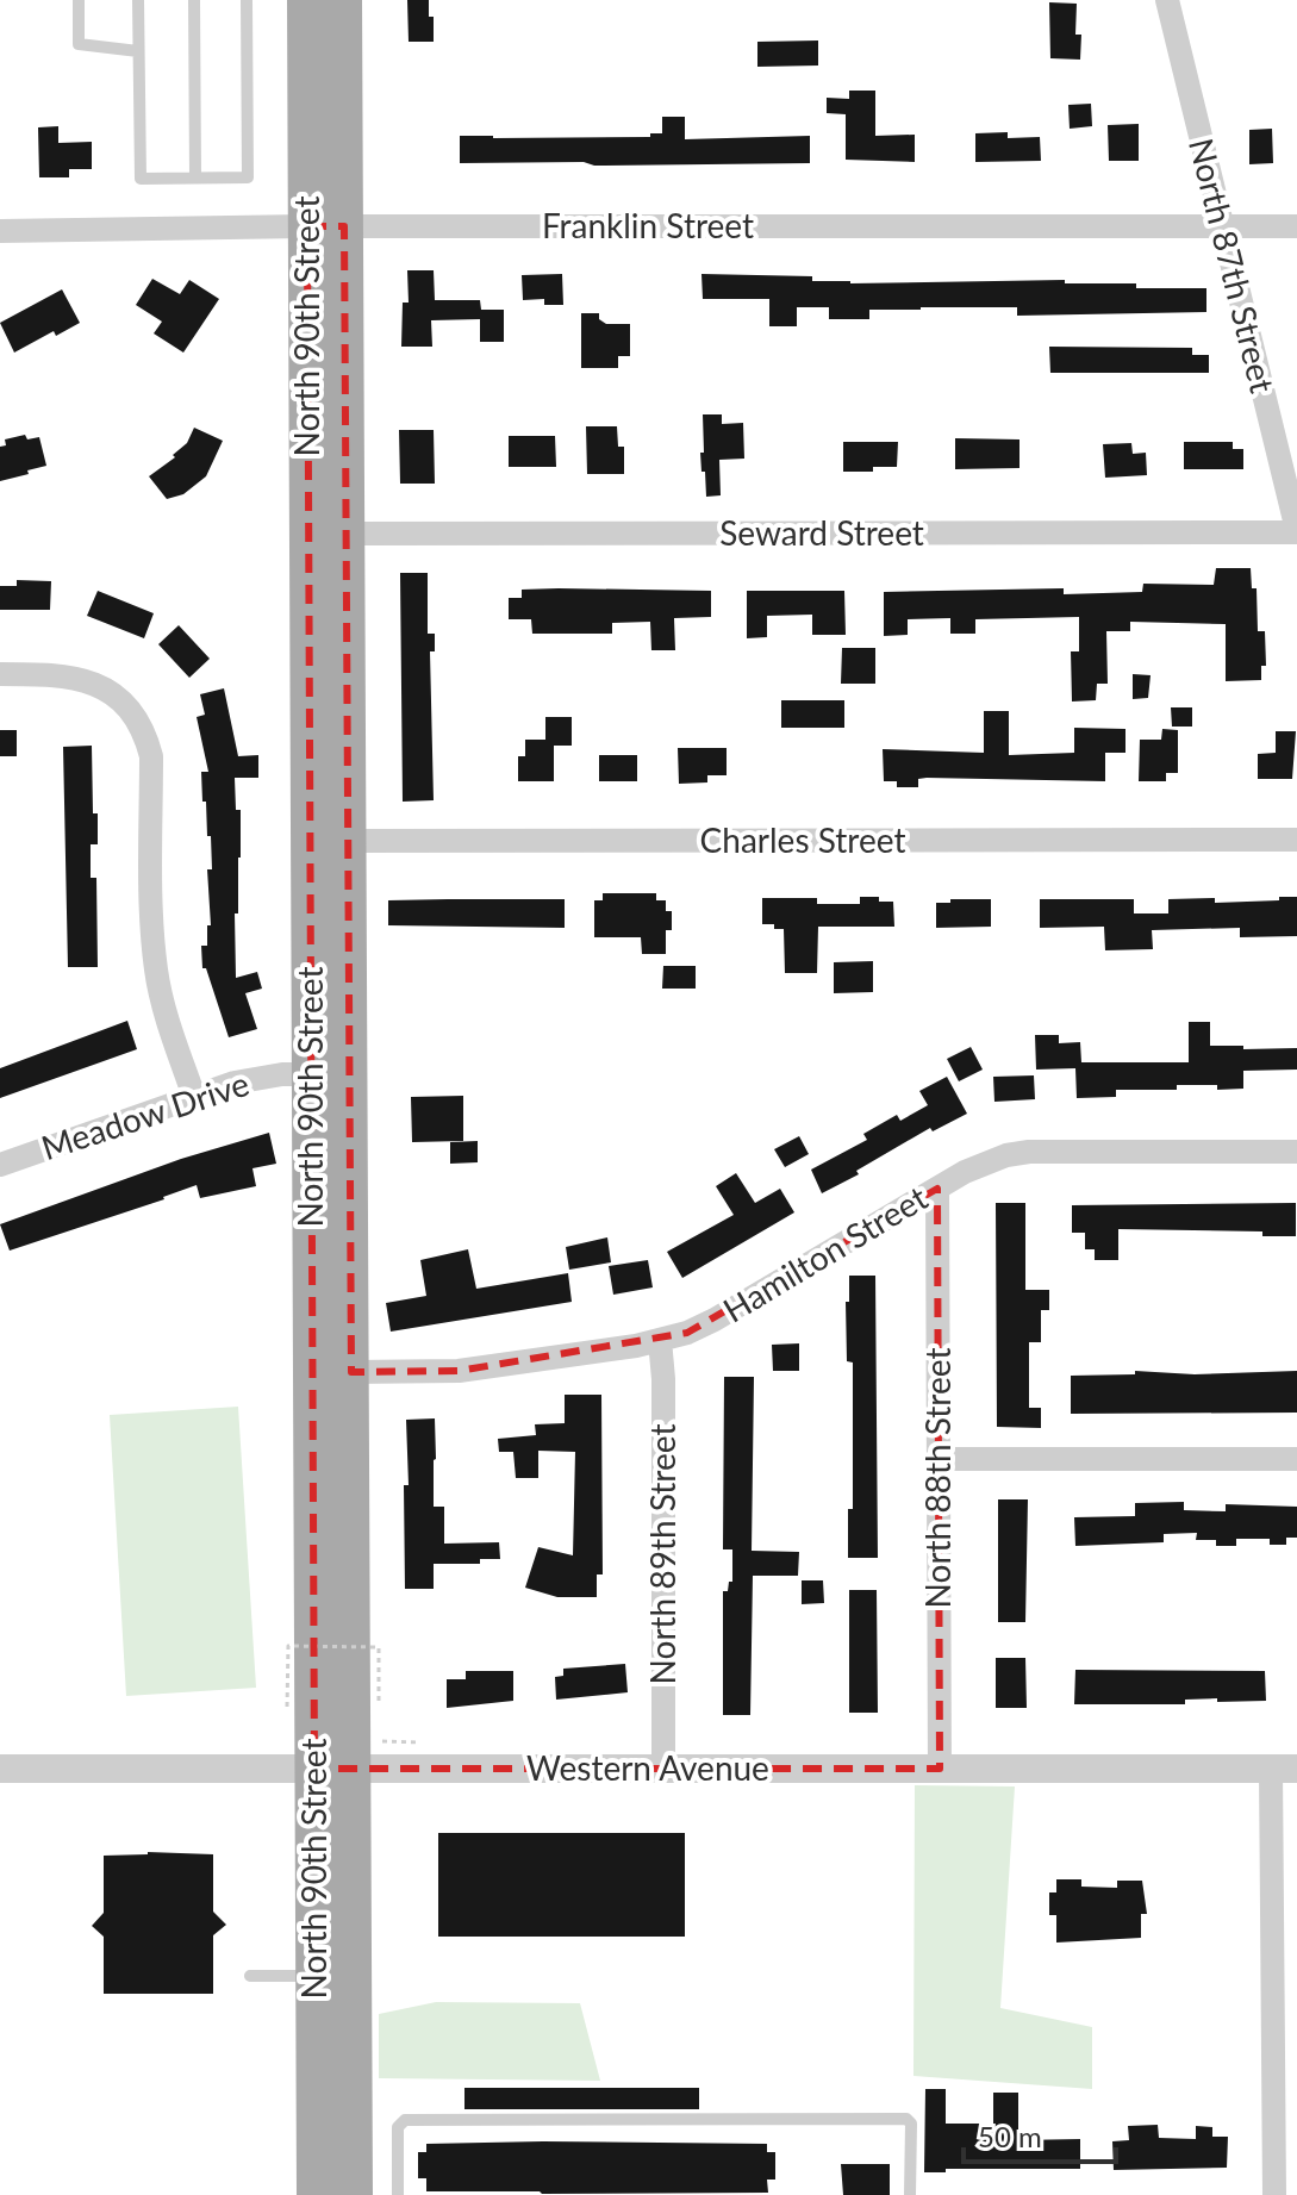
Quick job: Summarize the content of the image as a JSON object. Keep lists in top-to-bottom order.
{
  "streets": {
    "main road": ["North 90th Street"],
    "street": [
      "Franklin Street",
      "North 87th Street",
      "Seward Street",
      "Charles Street",
      "Meadow Drive",
      "Hamilton Street",
      "North 88th Street",
      "North 89th Street",
      "Western Avenue"
    ]
  },
  "crossings": [
    ["Franklin Street", "North 87th Street"],
    ["Franklin Street", "North 90th Street"],
    ["North 87th Street", "Seward Street"],
    ["North 90th Street", "Seward Street"],
    ["North 90th Street", "Charles Street"],
    ["North 90th Street", "Meadow Drive"],
    ["North 90th Street", "Hamilton Street"],
    ["North 90th Street", "Western Avenue"],
    ["Hamilton Street", "North 88th Street"],
    ["Hamilton Street", "North 89th Street"],
    ["North 88th Street", "Western Avenue"],
    ["North 89th Street", "Western Avenue"]
  ],
  "scale_bar": "50 m"
}
